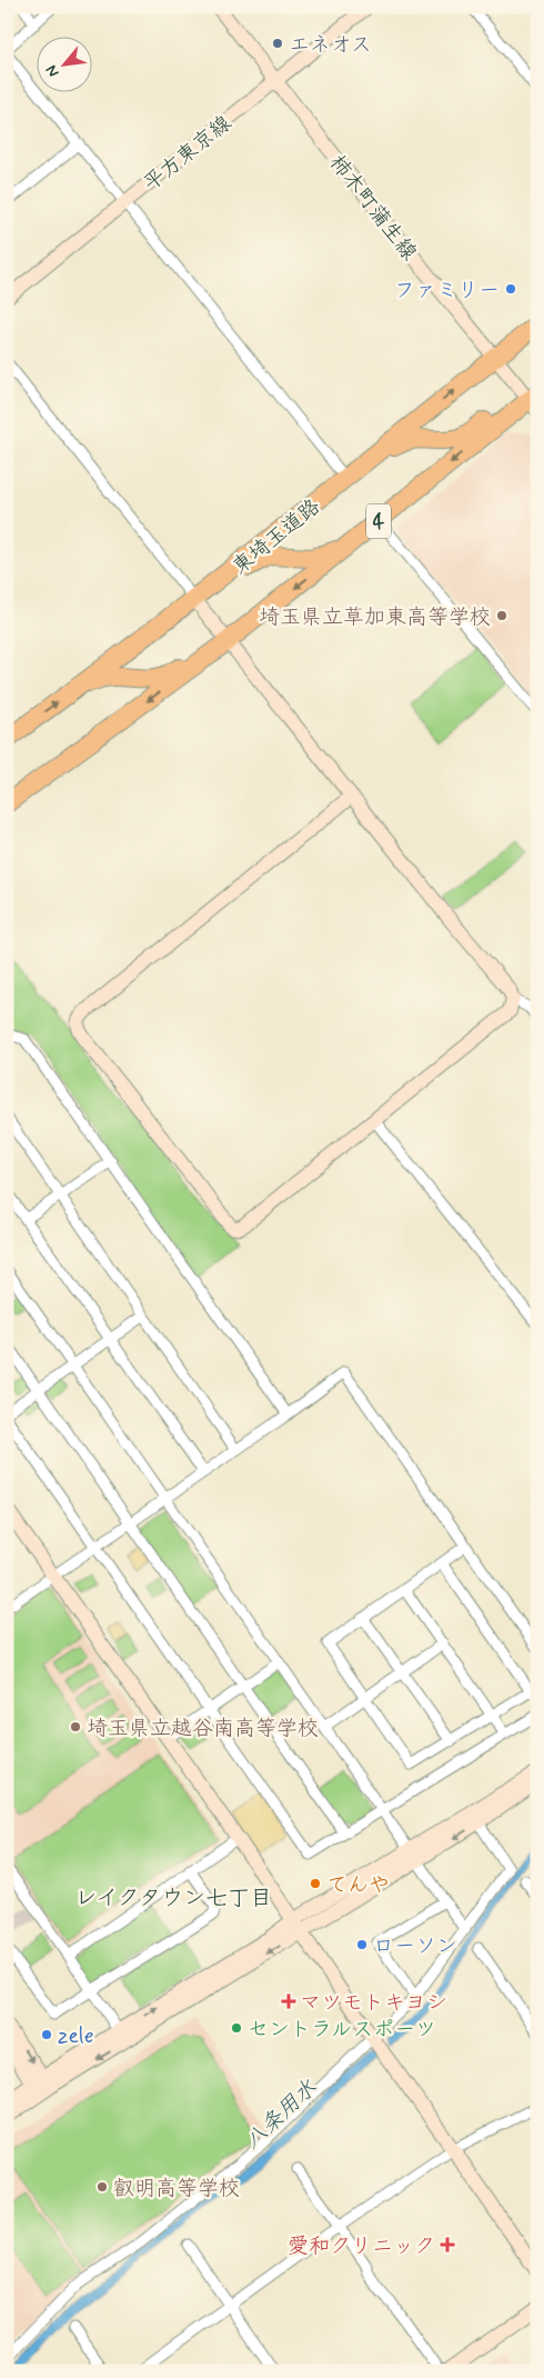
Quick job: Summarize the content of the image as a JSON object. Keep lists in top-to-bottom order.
{
  "streets": {
    "highway": ["4", "東埼玉道路"],
    "street": ["平方東京線", "柿木町蒲生線"]
  },
  "crossings": [
    ["平方東京線", "柿木町蒲生線"],
    ["柿木町蒲生線", "4"],
    ["柿木町蒲生線", "東埼玉道路"],
    ["4", "東埼玉道路"]
  ],
  "districts": ["レイクタウン七丁目"],
  "water": ["八条用水"],
  "places": {
    "other": [
      "エネオス",
      "ファミリー",
      "埼玉県立草加東高等学校",
      "埼玉県立越谷南高等学校",
      "てんや",
      "ローソン",
      "セントラルスポーツ",
      "zele",
      "叡明高等学校"
    ],
    "health": ["マツモトキヨシ", "愛和クリニック"]
  },
  "north": "bottom left"
}
